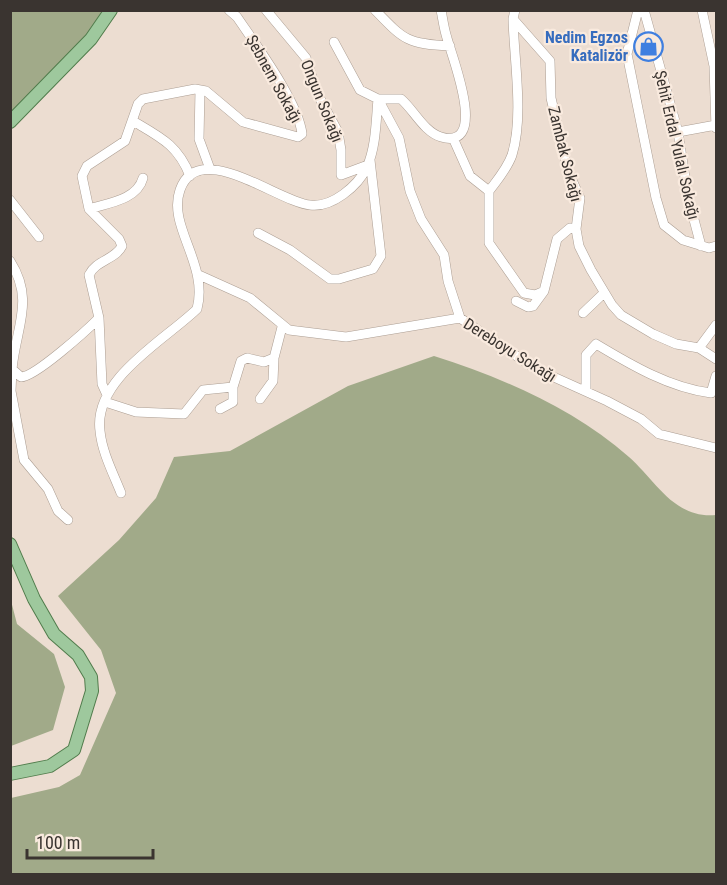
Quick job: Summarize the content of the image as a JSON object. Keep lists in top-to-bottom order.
{
  "streets": {
    "street": [
      "Şebnem Sokağı",
      "Ongun Sokağı",
      "Şehit Erdal Yulalı Sokağı",
      "Zambak Sokağı",
      "Dereboyu Sokağı"
    ]
  },
  "places": {
    "shop": ["Nedim Egzos Katalizör"]
  },
  "scale_bar": "100 m"
}
